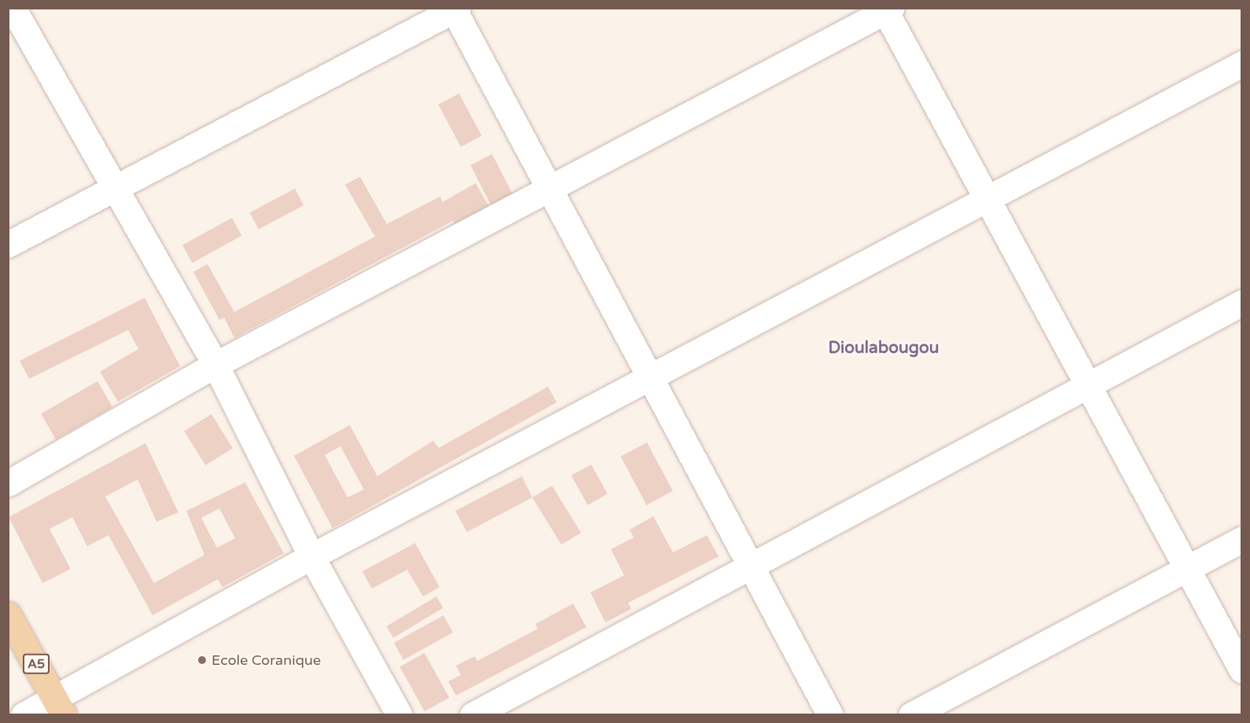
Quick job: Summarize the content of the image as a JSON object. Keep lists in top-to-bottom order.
{
  "streets": {
    "main road": ["A5"]
  },
  "districts": ["Dioulabougou"],
  "places": ["Ecole Coranique"]
}
